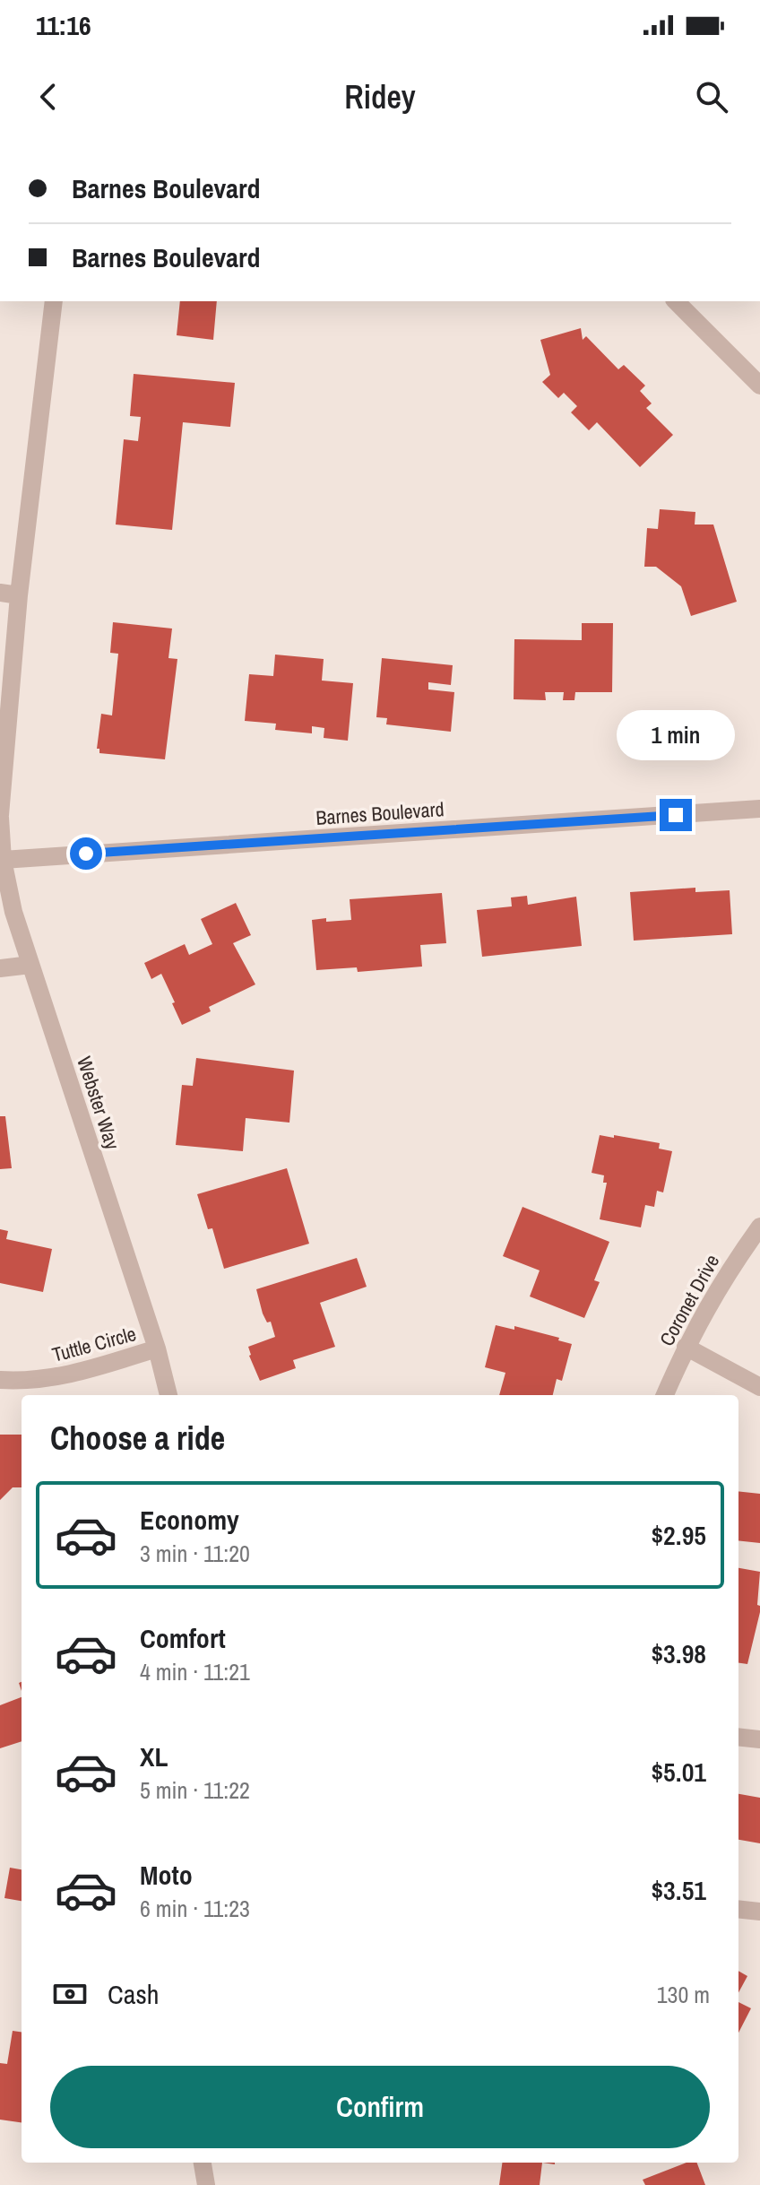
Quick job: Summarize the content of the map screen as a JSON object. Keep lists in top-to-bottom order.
{
  "streets": {
    "street": [
      "Barnes Boulevard",
      "Webster Way",
      "Coronet Drive",
      "Tuttle Circle"
    ]
  },
  "crossings": [
    ["Barnes Boulevard", "Webster Way"],
    ["Webster Way", "Tuttle Circle"]
  ],
  "page": {
    "status": "11:16",
    "header": "Ridey",
    "banner": ["Barnes Boulevard", "Barnes Boulevard"],
    "bubble": "1 min",
    "heading": "Choose a ride",
    "list": [
      {
        "name": "Economy",
        "note": "3 min · 11:20",
        "value": "$2.95"
      },
      {
        "name": "Comfort",
        "note": "4 min · 11:21",
        "value": "$3.98"
      },
      {
        "name": "XL",
        "note": "5 min · 11:22",
        "value": "$5.01"
      },
      {
        "name": "Moto",
        "note": "6 min · 11:23",
        "value": "$3.51"
      }
    ],
    "pay": ["Cash", "130 m"],
    "buttons": "Confirm"
  }
}
